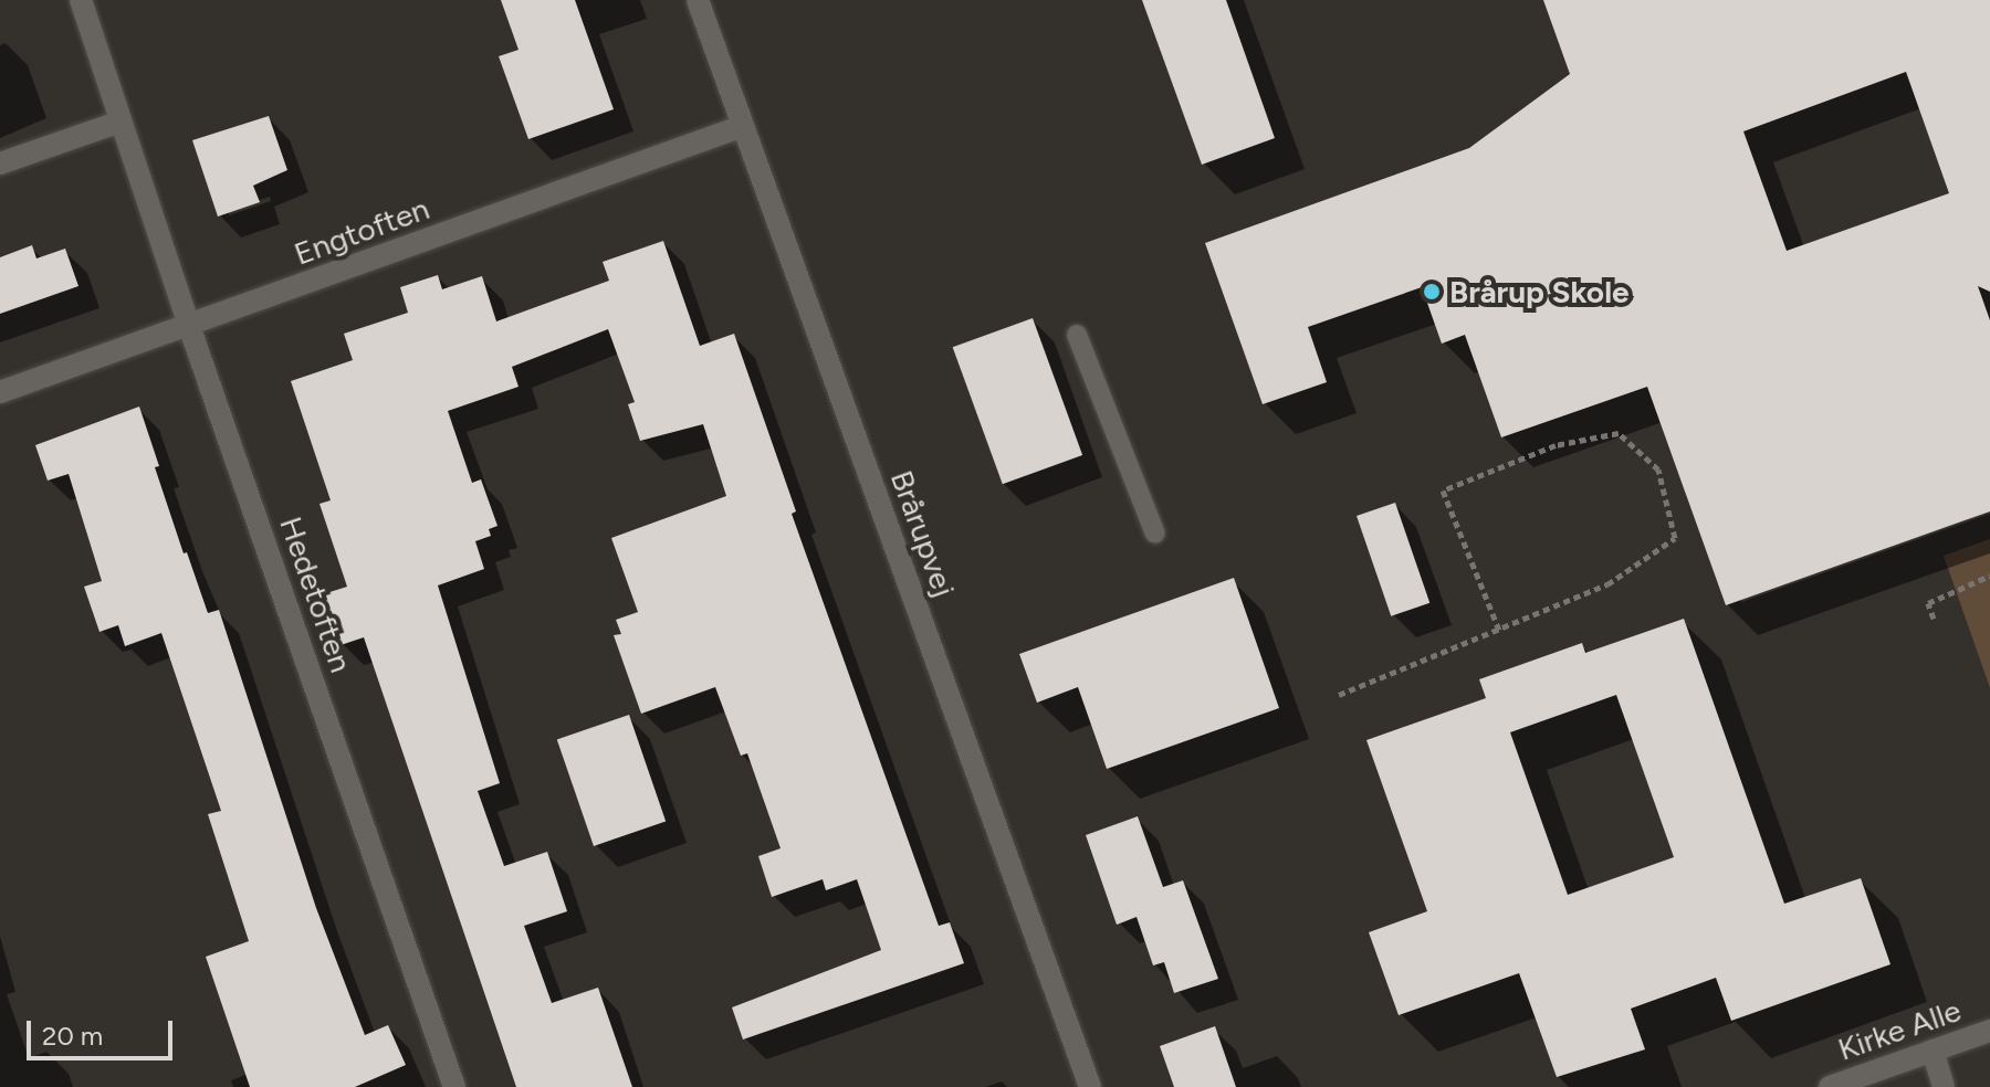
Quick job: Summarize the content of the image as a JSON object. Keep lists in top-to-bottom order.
{
  "streets": {
    "street": [
      "Engtoften",
      "Brårupvej",
      "Hedetoften",
      "Kirke Alle"
    ]
  },
  "crossings": [
    ["Engtoften", "Brårupvej"],
    ["Engtoften", "Hedetoften"]
  ],
  "places": ["Brårup Skole"],
  "scale_bar": "20 m"
}
